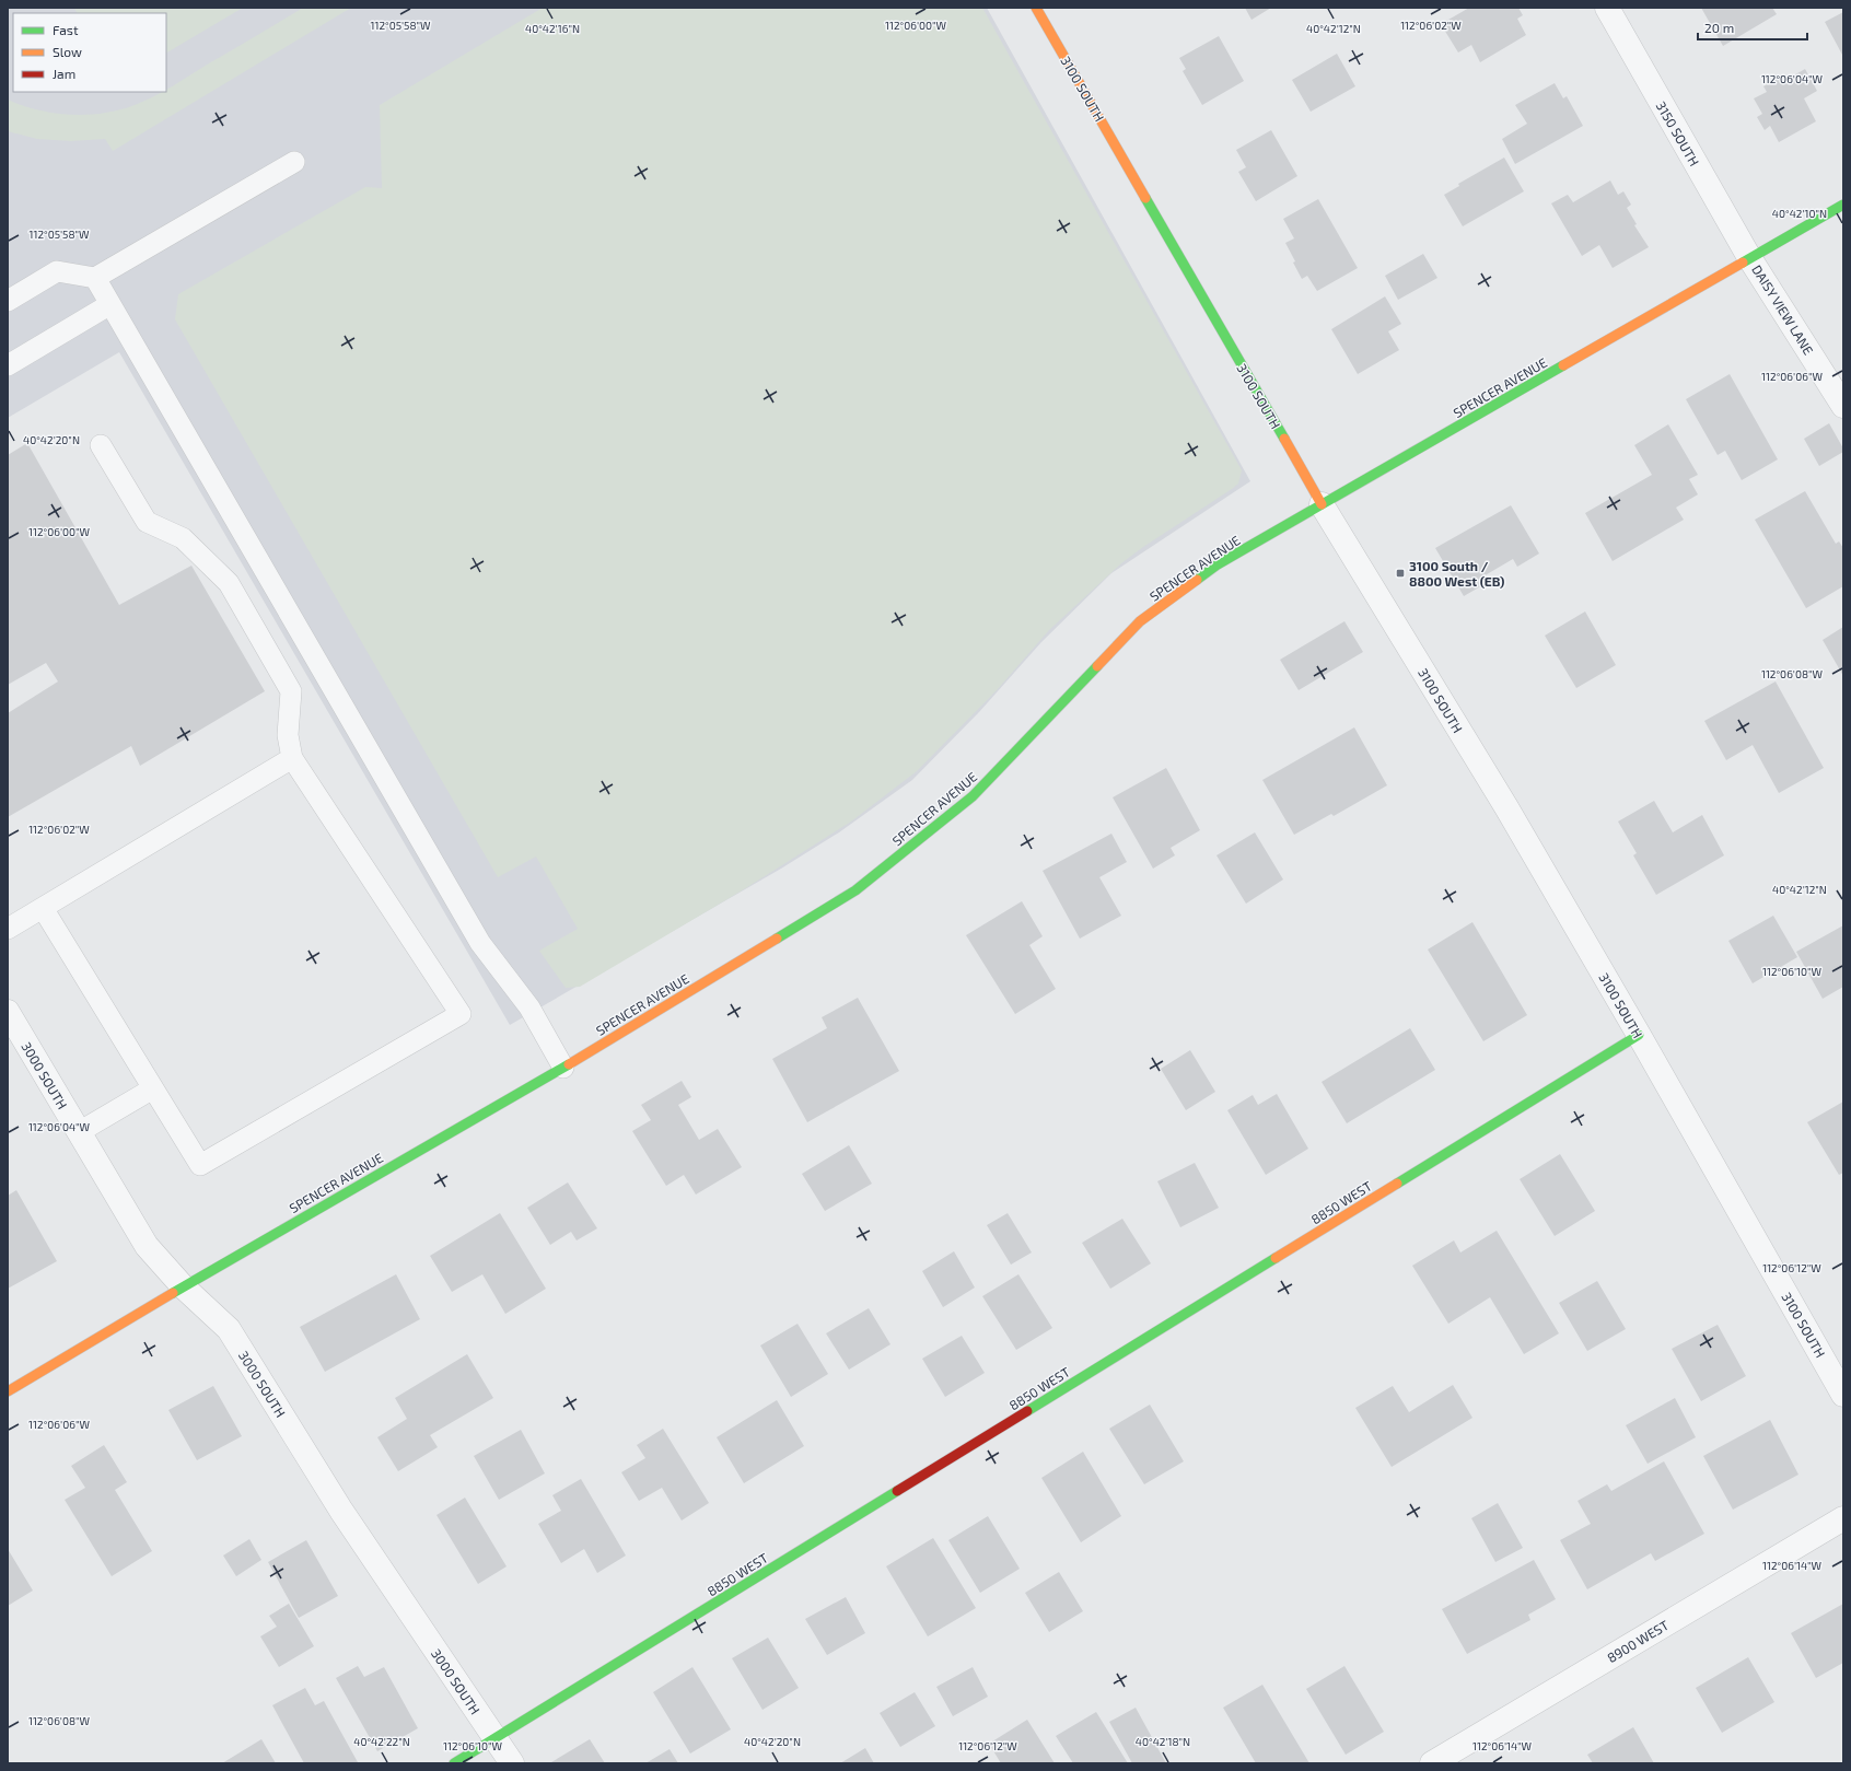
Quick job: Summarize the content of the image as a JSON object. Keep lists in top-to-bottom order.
{
  "streets": {
    "street": [
      "3100 SOUTH",
      "3150 SOUTH",
      "DAISY VIEW LANE",
      "SPENCER AVENUE",
      "3000 SOUTH",
      "8850 WEST",
      "8900 WEST"
    ]
  },
  "crossings": [
    ["3100 SOUTH", "SPENCER AVENUE"],
    ["3100 SOUTH", "8850 WEST"],
    ["3150 SOUTH", "DAISY VIEW LANE"],
    ["3150 SOUTH", "SPENCER AVENUE"],
    ["DAISY VIEW LANE", "SPENCER AVENUE"],
    ["SPENCER AVENUE", "3000 SOUTH"],
    ["3000 SOUTH", "8850 WEST"]
  ],
  "places": {
    "transit": ["3100 South / 8800 West (EB)"]
  },
  "legend": ["Fast", "Slow", "Jam"],
  "scale_bar": "20 m",
  "coordinates": [
    "112°05'58\"W",
    "112°06'00\"W",
    "112°06'02\"W",
    "40°42'16\"N",
    "40°42'12\"N",
    "112°06'04\"W",
    "40°42'10\"N",
    "112°06'06\"W",
    "40°42'20\"N",
    "112°06'08\"W",
    "112°06'10\"W",
    "112°06'12\"W",
    "112°06'14\"W",
    "40°42'22\"N",
    "40°42'18\"N"
  ]
}
